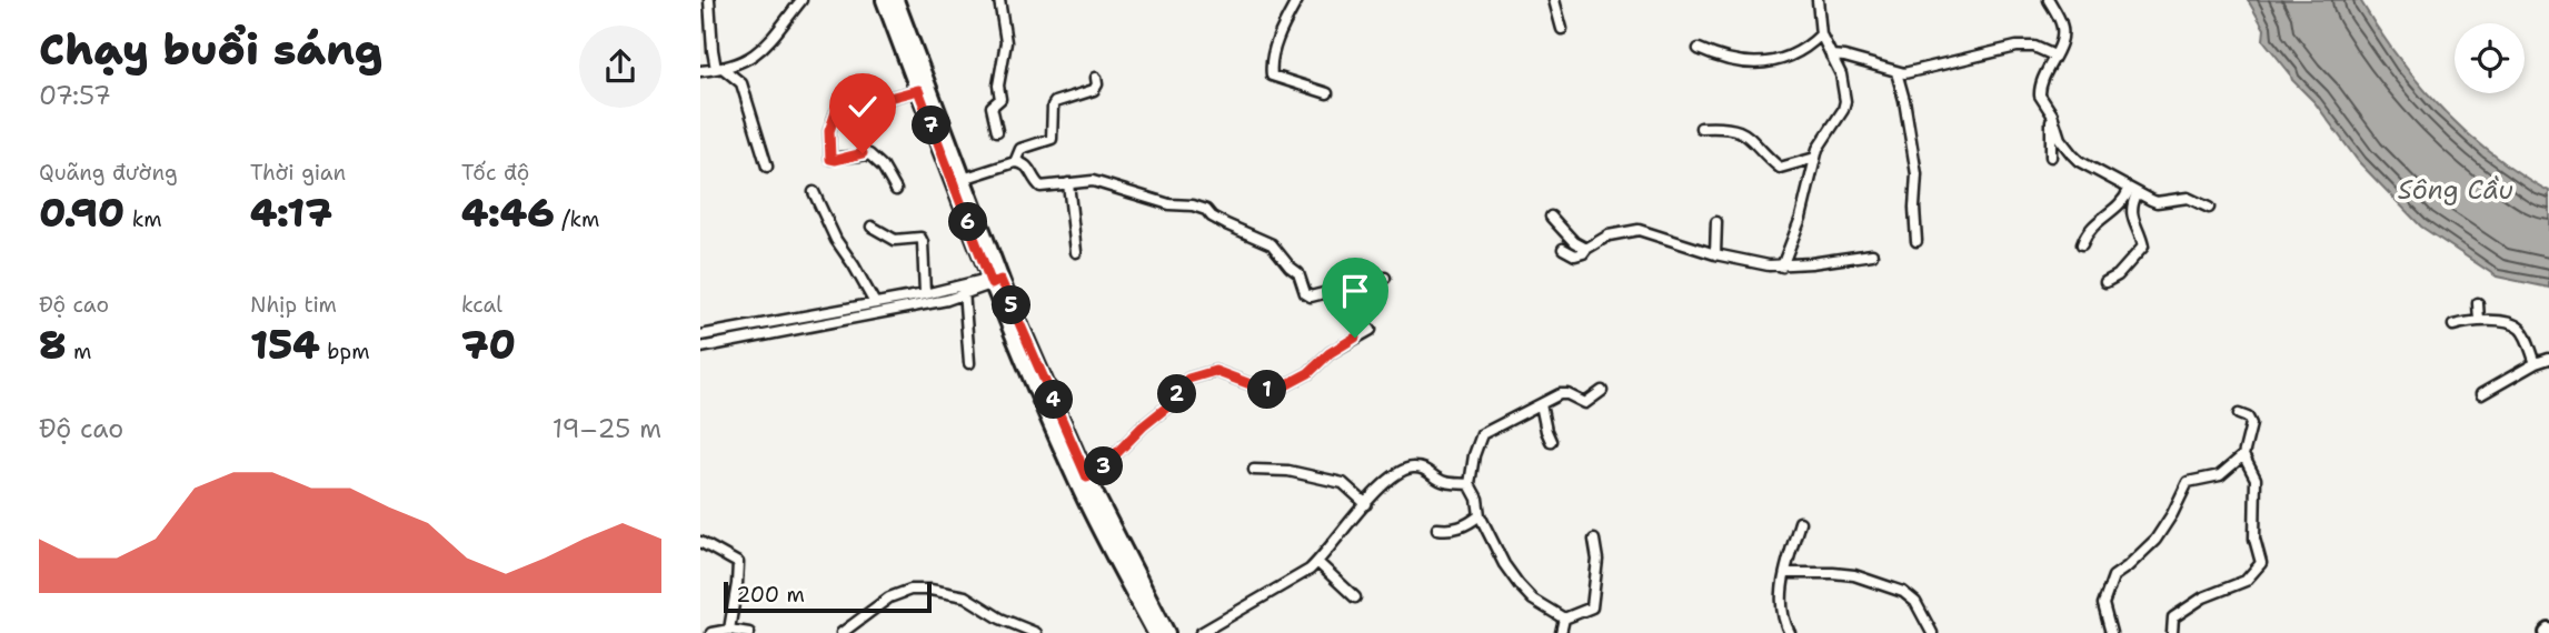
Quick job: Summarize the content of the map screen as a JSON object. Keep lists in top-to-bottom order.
{
  "water": ["Sông Cầu"],
  "scale_bar": "200 m",
  "page": {
    "heading": ["Chạy buổi sáng", "07:57"],
    "pins": [
      "7",
      "6",
      "5",
      "1",
      "2",
      "4",
      "3"
    ],
    "stats": [
      ["Quãng đường", "0.90 km"],
      ["Thời gian", "4:17"],
      ["Tốc độ", "4:46 /km"],
      ["Độ cao", "8 m"],
      ["Nhịp tim", "154 bpm"],
      ["kcal", "70"]
    ],
    "chart": ["Độ cao", "19–25 m"],
    "scale": "200 m"
  }
}
